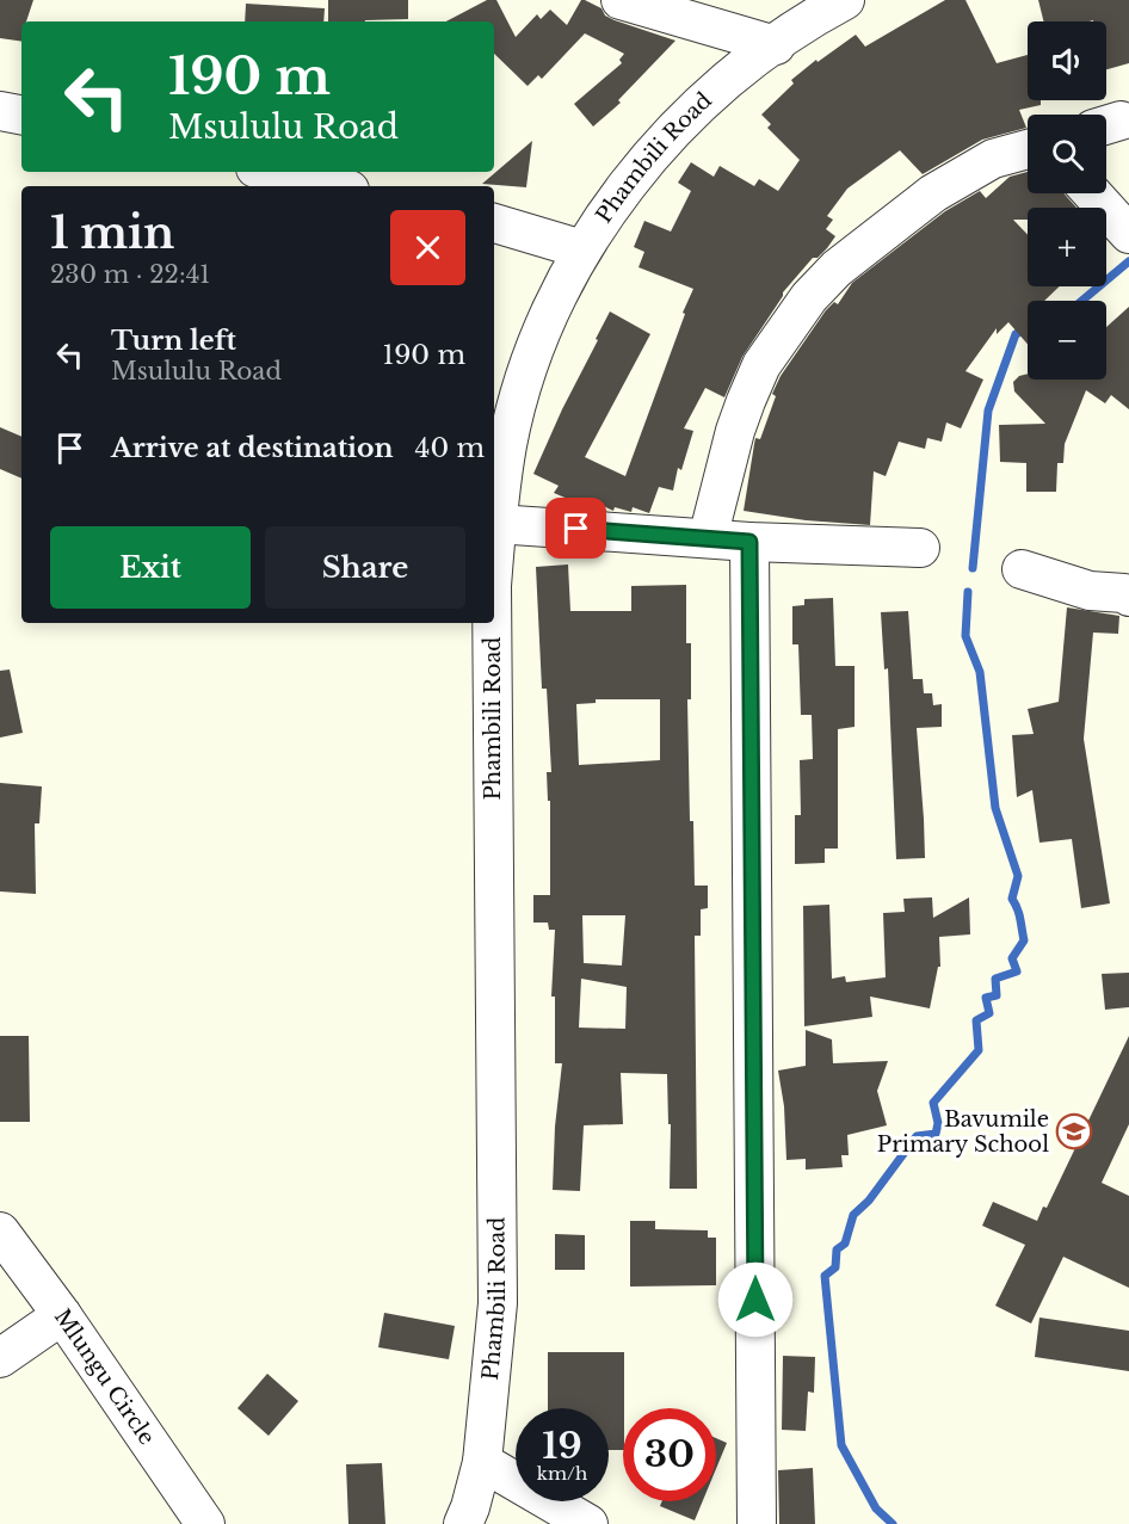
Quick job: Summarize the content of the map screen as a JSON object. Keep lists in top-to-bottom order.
{
  "streets": {
    "street": ["Phambili Road", "Mlungu Circle"]
  },
  "places": {
    "school or university": ["Bavumile Primary School"]
  },
  "page": {
    "map_buttons": ["+", "−"],
    "turn": ["190 m", "Msululu Road"],
    "heading": ["1 min", "230 m · 22:41"],
    "list": [
      {
        "name": "Turn left",
        "note": "Msululu Road",
        "value": "190 m"
      },
      {
        "name": "Arrive at destination",
        "value": "40 m"
      }
    ],
    "buttons": ["Exit", "Share"],
    "speed": "19 km/h",
    "limit": "30"
  }
}
